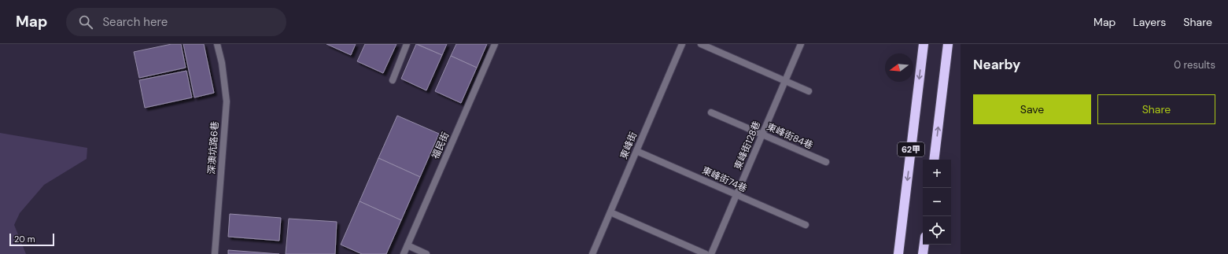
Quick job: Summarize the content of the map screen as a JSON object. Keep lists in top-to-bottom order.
{
  "streets": {
    "highway": ["62甲"],
    "street": [
      "東峰街84巷",
      "福民街",
      "東峰街",
      "東峰街128巷",
      "深澳坑路6巷",
      "東峰街74巷"
    ]
  },
  "crossings": [
    ["東峰街84巷", "東峰街128巷"],
    ["東峰街", "東峰街74巷"],
    ["東峰街128巷", "東峰街74巷"]
  ],
  "scale_bar": "20 m",
  "north": "left",
  "page": {
    "header": "Map",
    "search": "Search here",
    "nav": ["Map", "Layers", "Share"],
    "heading": ["Nearby", "0 results"],
    "buttons": ["Save", "Share"],
    "map_buttons": ["+", "−"],
    "scale": "20 m"
  }
}
